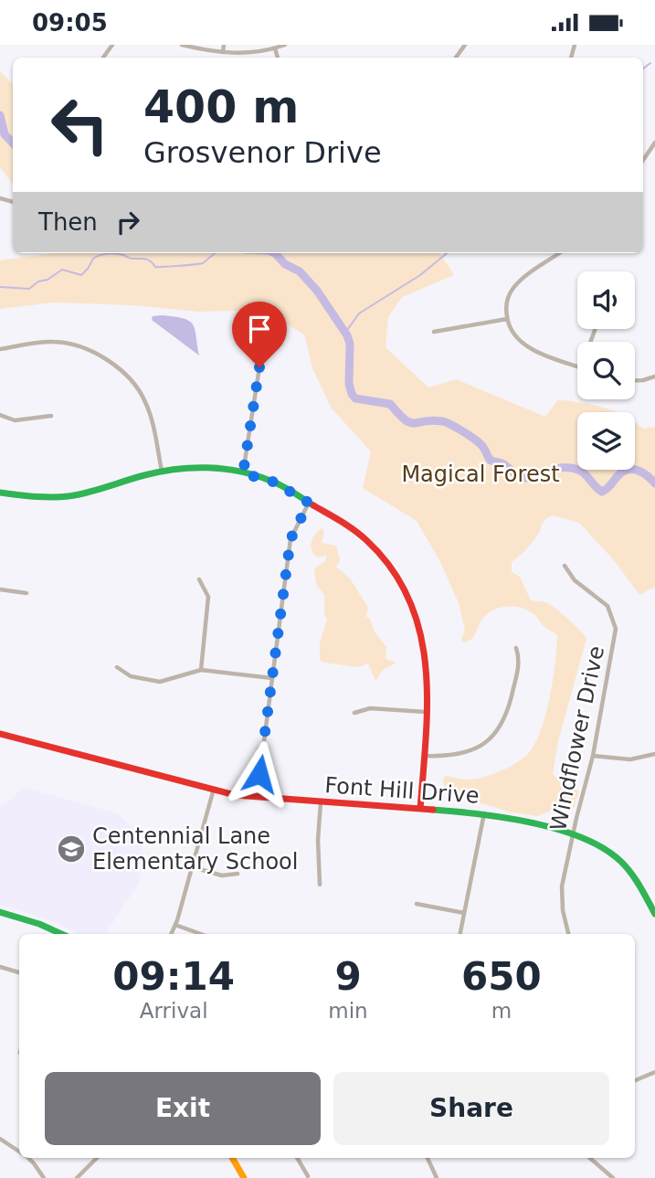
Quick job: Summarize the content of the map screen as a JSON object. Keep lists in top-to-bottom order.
{
  "streets": {
    "street": ["Windflower Drive", "Font Hill Drive"]
  },
  "crossings": [
    ["Windflower Drive", "Font Hill Drive"]
  ],
  "parks": ["Magical Forest"],
  "places": {
    "school or university": ["Centennial Lane Elementary School"]
  },
  "page": {
    "status": "09:05",
    "turn": ["400 m", "Grosvenor Drive"],
    "then": "Then",
    "eta": [
      "09:14",
      "Arrival",
      "9",
      "min",
      "650",
      "m"
    ],
    "buttons": ["Exit", "Share"]
  }
}
